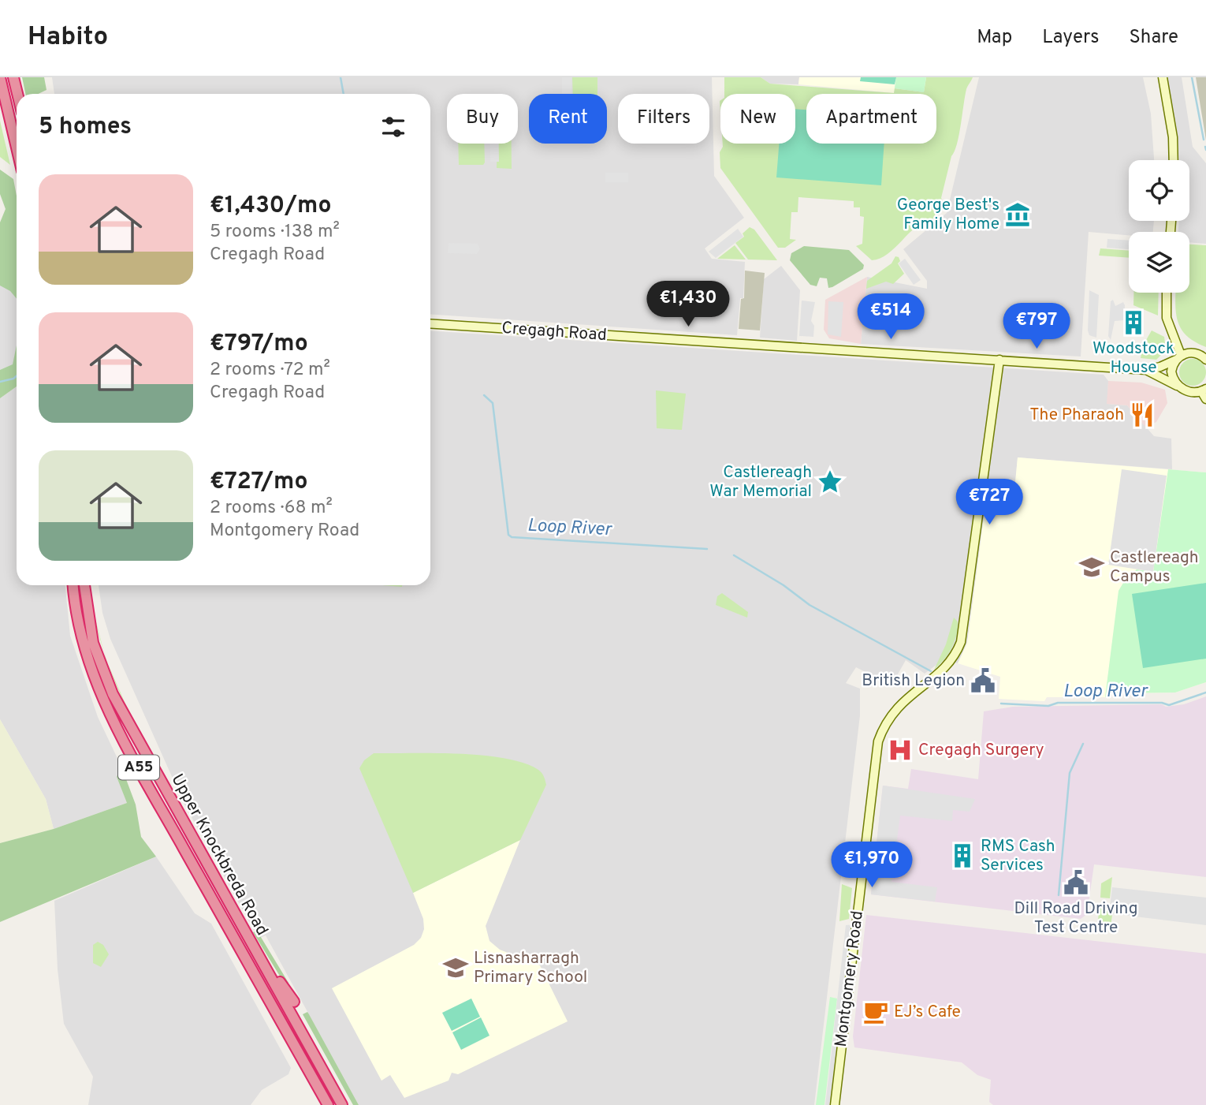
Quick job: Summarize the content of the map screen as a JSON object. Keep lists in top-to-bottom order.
{
  "streets": {
    "highway": ["A55", "Upper Knockbreda Road"],
    "street": ["Cregagh Road", "Montgomery Road"]
  },
  "crossings": [
    ["Cregagh Road", "Montgomery Road"]
  ],
  "water": ["Loop River"],
  "places": {
    "museum": ["George Best's Family Home"],
    "building": ["Woodstock House", "RMS Cash Services"],
    "restaurant": ["The Pharaoh"],
    "place": ["Castlereagh War Memorial"],
    "school or university": ["Castlereagh Campus", "Lisnasharragh Primary School"],
    "public building": ["British Legion", "Dill Road Driving Test Centre"],
    "hospital": ["Cregagh Surgery"],
    "cafe": ["EJ’s Cafe"]
  },
  "page": {
    "header": "Habito",
    "nav": ["Map", "Layers", "Share"],
    "chip": [
      "Buy",
      "Rent",
      "Filters",
      "New",
      "Apartment"
    ],
    "heading": "5 homes",
    "list": [
      {
        "name": "€1,430/mo",
        "note": "5 rooms · 138 m² · Cregagh Road"
      },
      {
        "name": "€797/mo",
        "note": "2 rooms · 72 m² · Cregagh Road"
      },
      {
        "name": "€727/mo",
        "note": "2 rooms · 68 m² · Montgomery Road"
      }
    ],
    "price": [
      "€1,430",
      "€514",
      "€797",
      "€727",
      "€1,970"
    ]
  }
}
